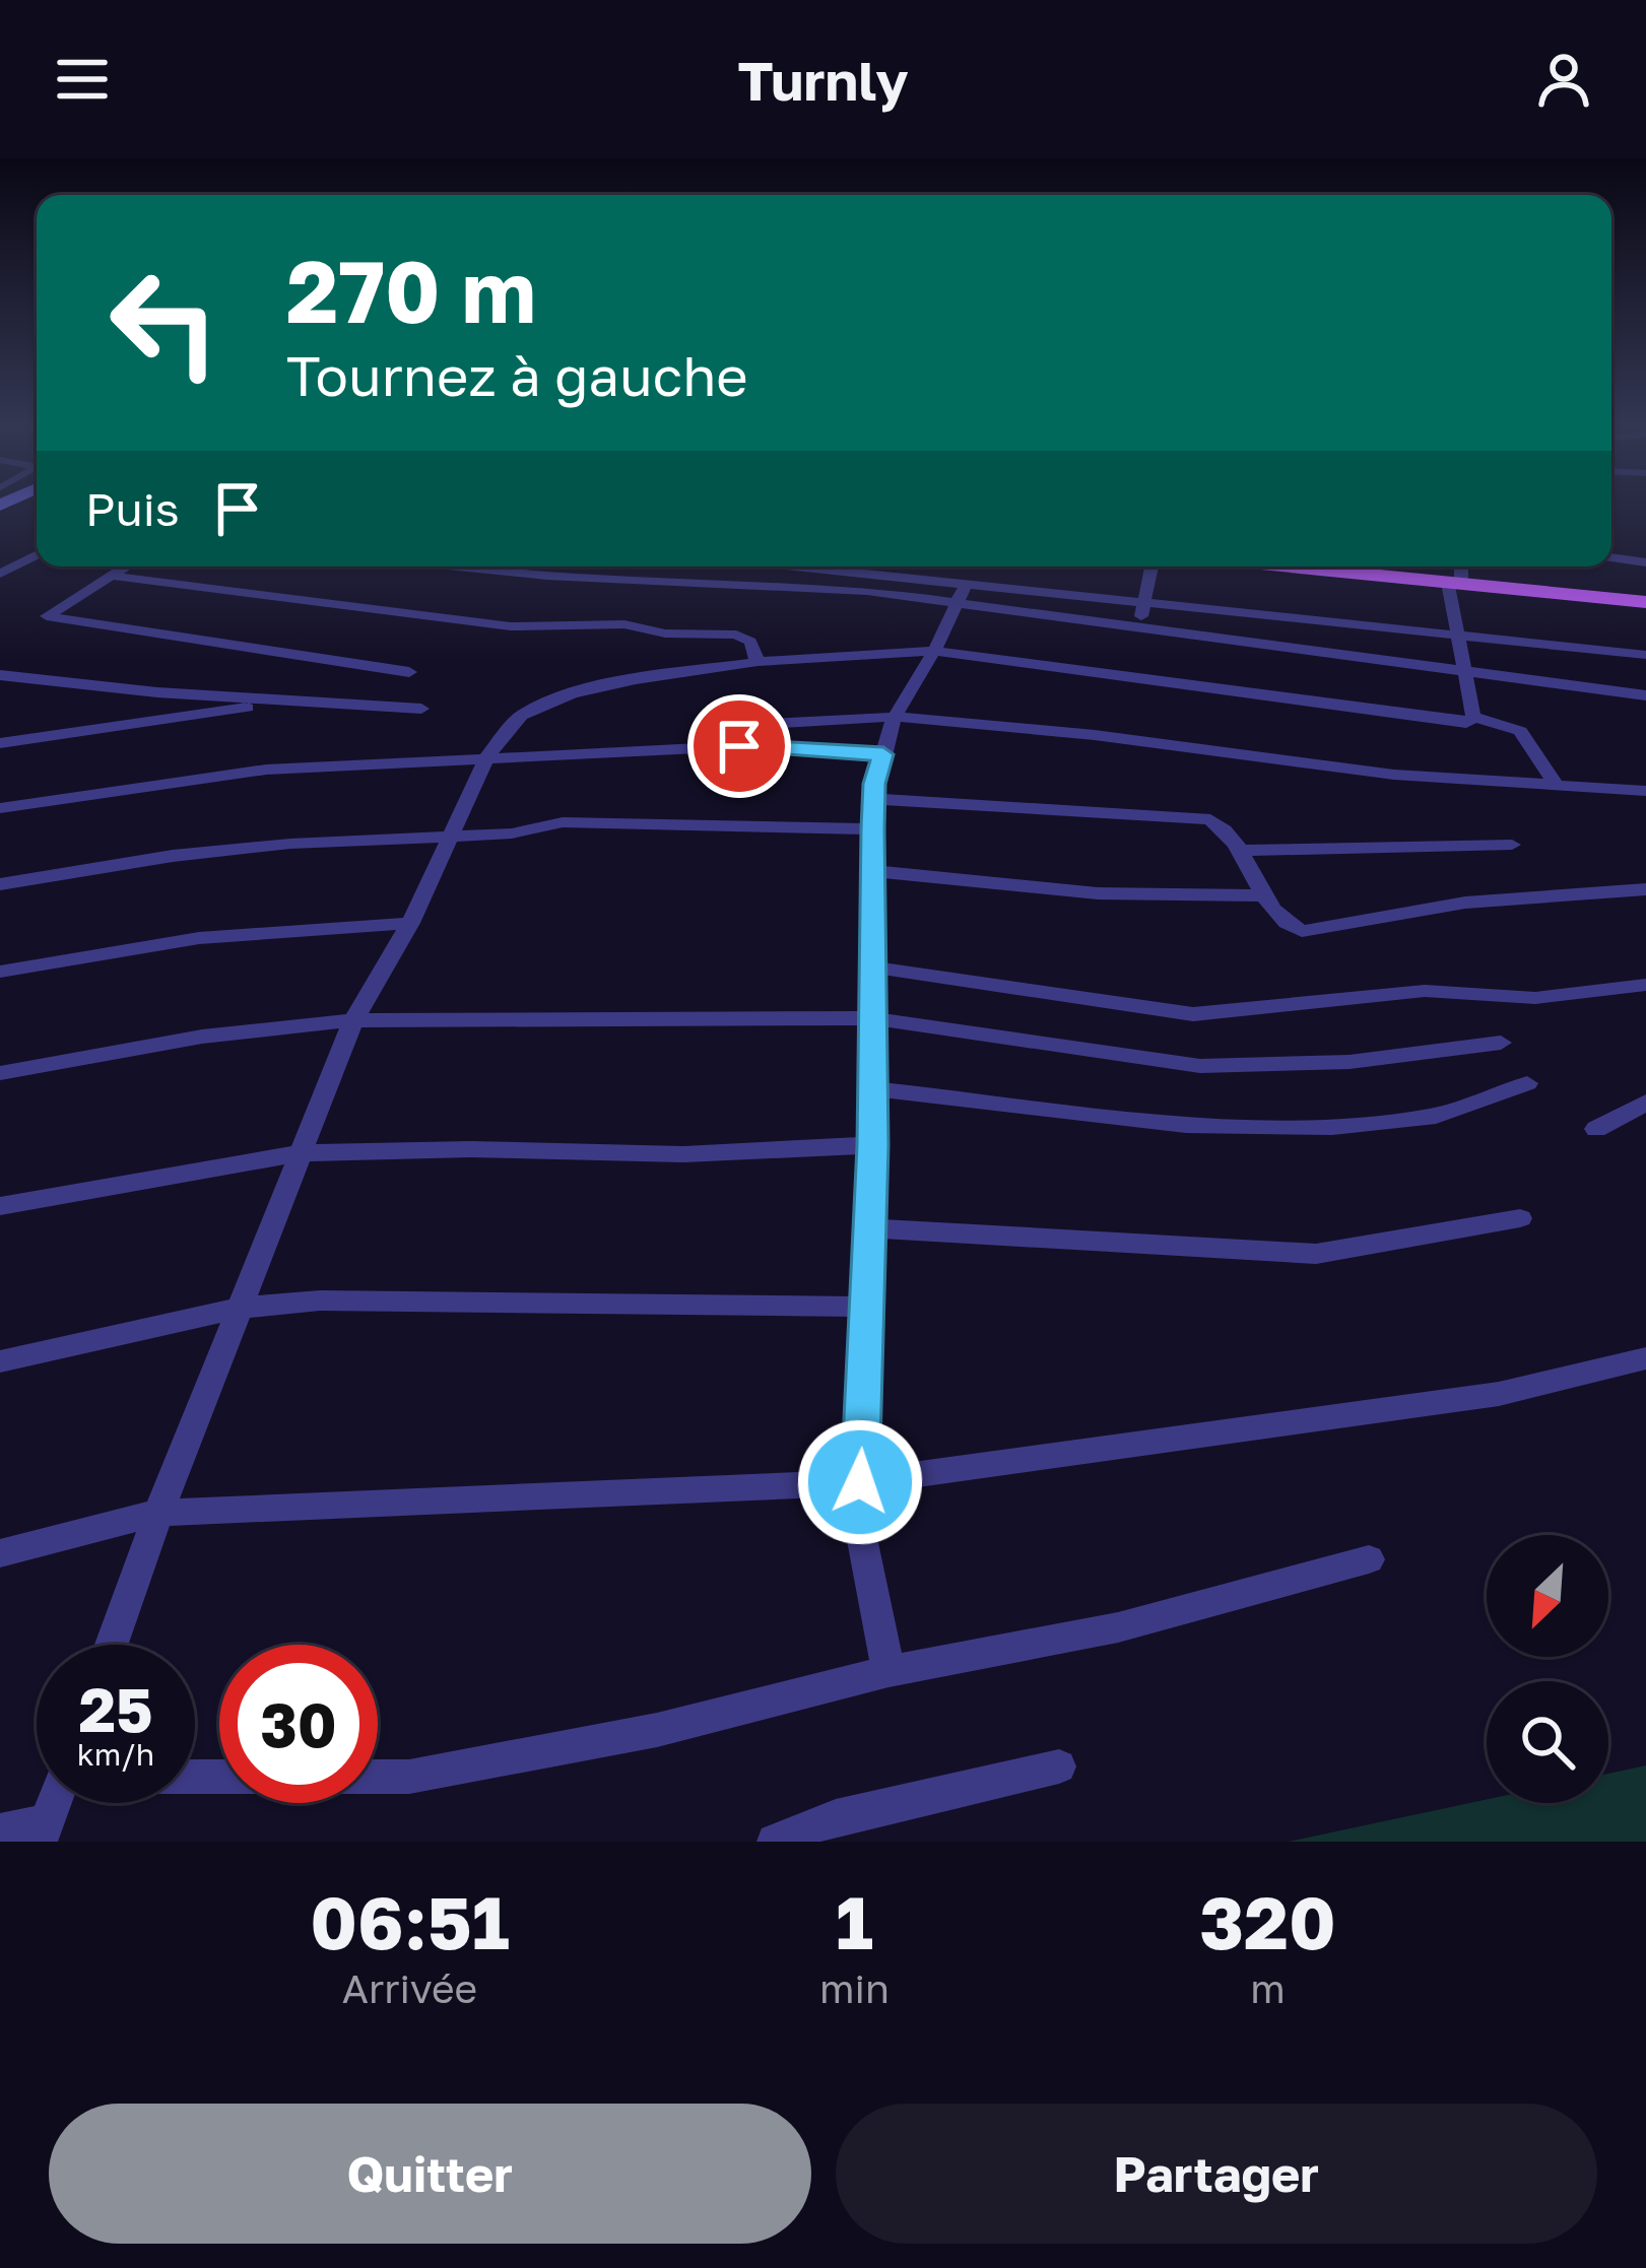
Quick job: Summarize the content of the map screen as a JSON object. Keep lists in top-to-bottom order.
{
  "north": "bottom left",
  "page": {
    "header": "Turnly",
    "turn": ["270 m", "Tournez à gauche"],
    "then": "Puis",
    "speed": "25 km/h",
    "limit": "30",
    "eta": [
      "06:51",
      "Arrivée",
      "1",
      "min",
      "320",
      "m"
    ],
    "buttons": ["Quitter", "Partager"]
  }
}
